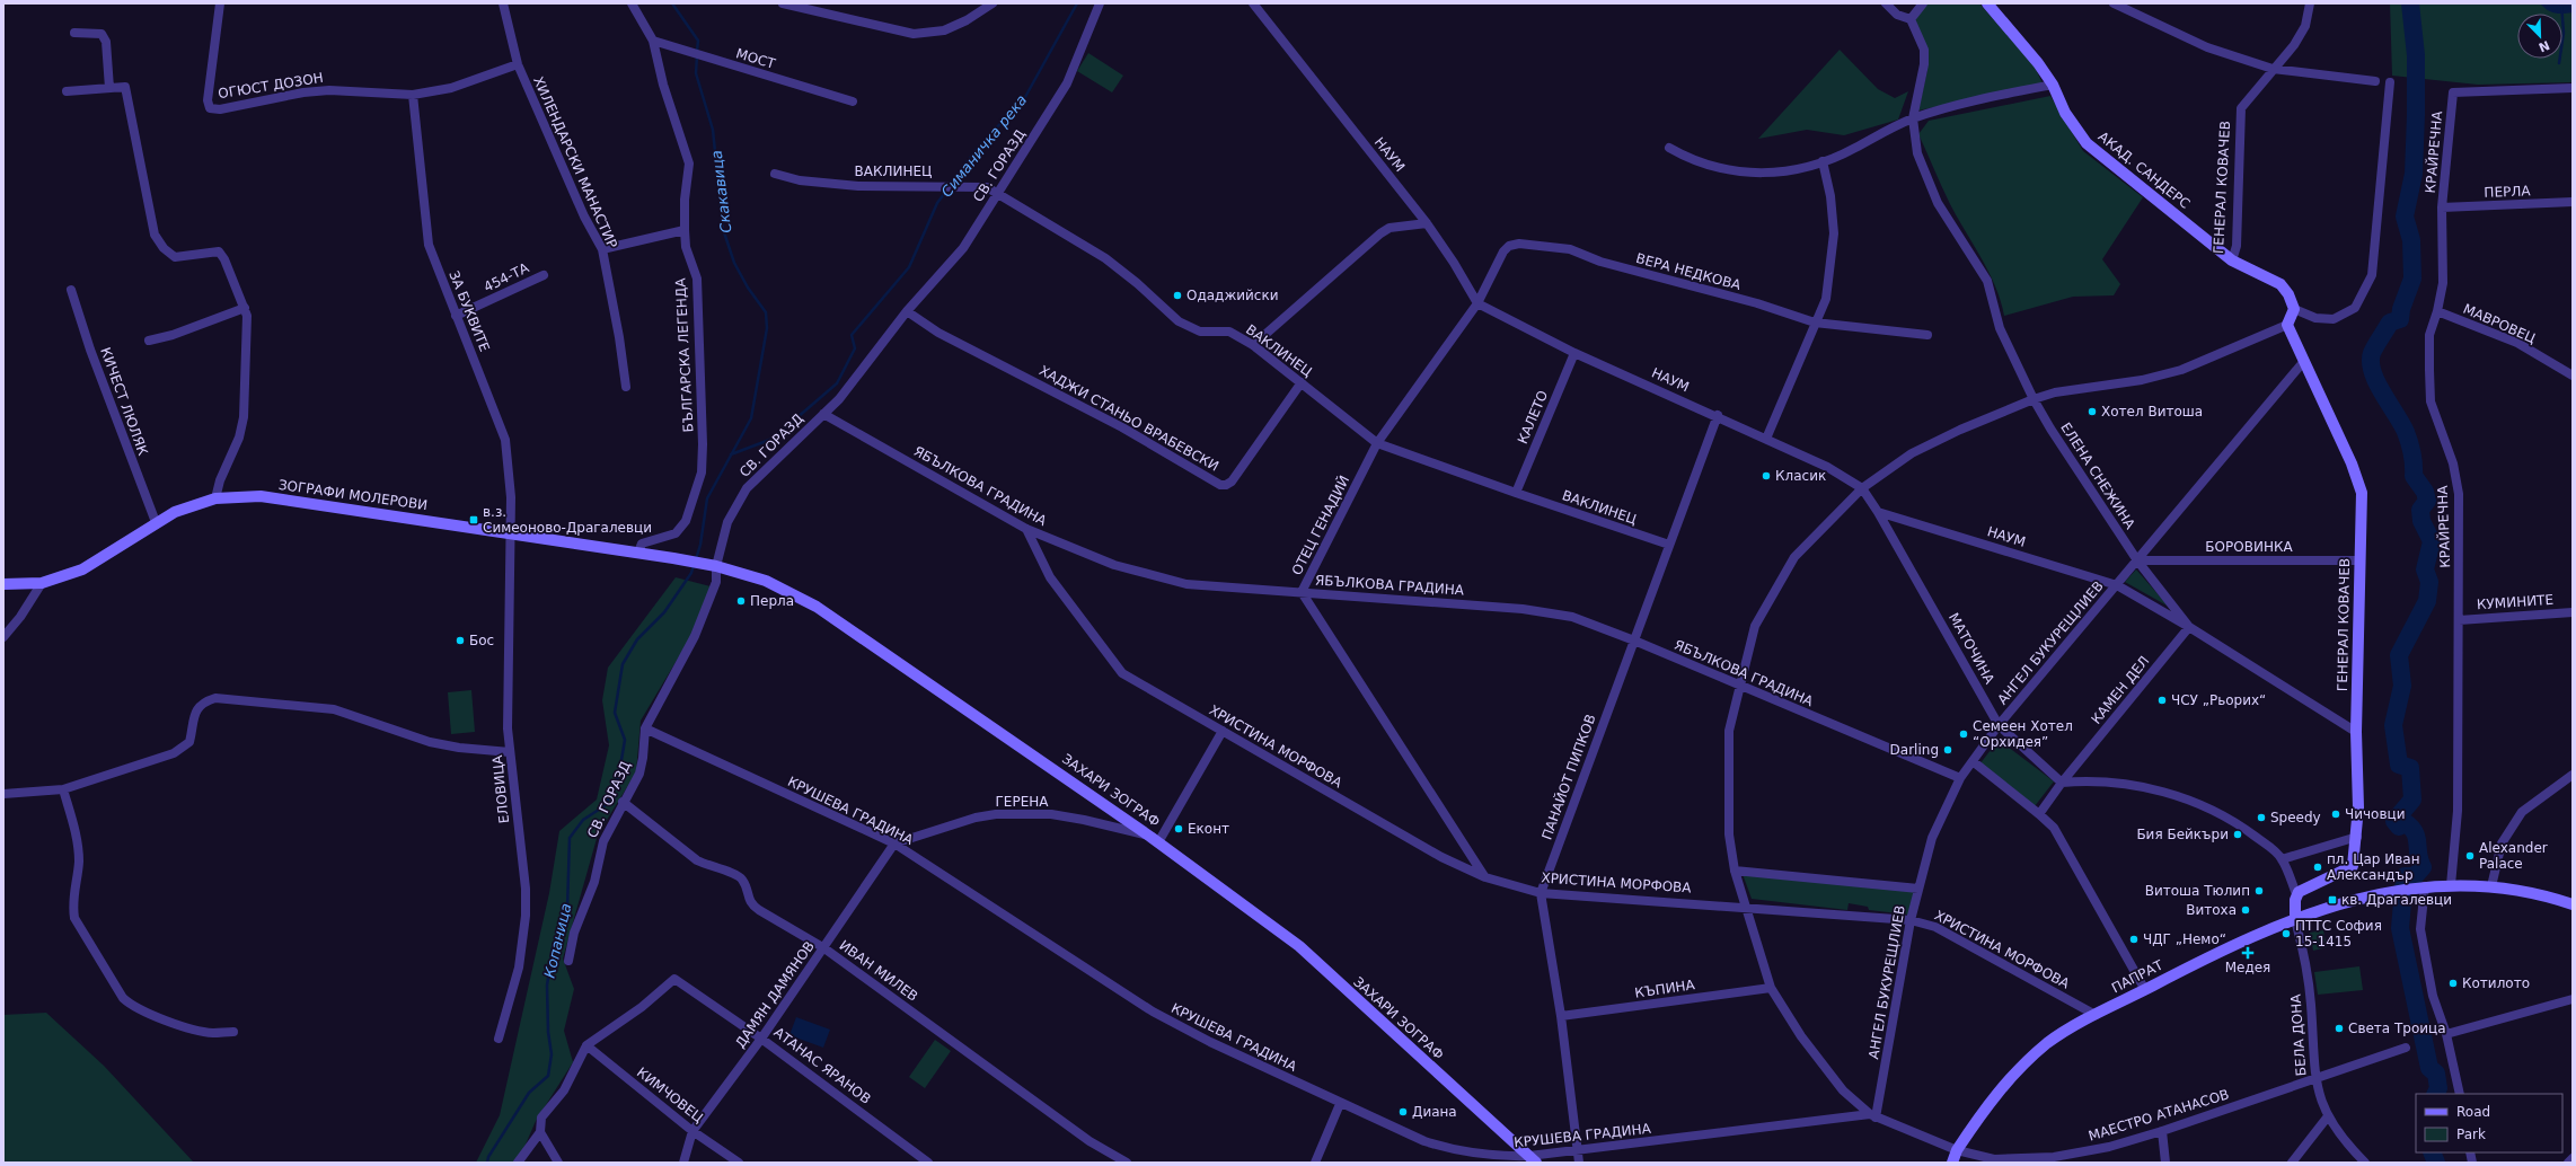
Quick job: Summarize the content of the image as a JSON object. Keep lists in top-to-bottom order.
{
  "streets": {
    "street": [
      "МОСТ",
      "ОГЮСТ ДОЗОН",
      "КРАЙРЕЧНА",
      "НАУМ",
      "ХИЛЕНДАРСКИ МАНАСТИР",
      "СВ. ГОРАЗД",
      "АКАД. САНДЕРС",
      "ВАКЛИНЕЦ",
      "ГЕНЕРАЛ КОВАЧЕВ",
      "ПЕРЛА",
      "ВЕРА НЕДКОВА",
      "454-ТА",
      "ЗА БУКВИТЕ",
      "МАВРОВЕЦ",
      "БЪЛГАРСКА ЛЕГЕНДА",
      "КИЧЕСТ ЛЮЛЯК",
      "КАЛЕТО",
      "ХАДЖИ СТАНЬО ВРАБЕВСКИ",
      "ЕЛЕНА СНЕЖИНА",
      "ЯБЪЛКОВА ГРАДИНА",
      "ЗОГРАФИ МОЛЕРОВИ",
      "ОТЕЦ ГЕНАДИЙ",
      "БОРОВИНКА",
      "КУМИНИТЕ",
      "АНГЕЛ БУКУРЕЩЛИЕВ",
      "МАТОЧИНА",
      "КАМЕН ДЕЛ",
      "ХРИСТИНА МОРФОВА",
      "ПАНАЙОТ ПИПКОВ",
      "ЕЛОВИЦА",
      "ЗАХАРИ ЗОГРАФ",
      "ГЕРЕНА",
      "КРУШЕВА ГРАДИНА",
      "ИВАН МИЛЕВ",
      "ПАПРАТ",
      "КЪПИНА",
      "ДАМЯН ДАМЯНОВ",
      "БЕЛА ДОНА",
      "АТАНАС ЯРАНОВ",
      "КИМЧОВЕЦ",
      "МАЕСТРО АТАНАСОВ"
    ]
  },
  "crossings": [
    ["МОСТ", "БЪЛГАРСКА ЛЕГЕНДА"],
    ["ОГЮСТ ДОЗОН", "ХИЛЕНДАРСКИ МАНАСТИР"],
    ["ОГЮСТ ДОЗОН", "ЗА БУКВИТЕ"],
    ["КРАЙРЕЧНА", "ПЕРЛА"],
    ["КРАЙРЕЧНА", "МАВРОВЕЦ"],
    ["КРАЙРЕЧНА", "КУМИНИТЕ"],
    ["КРАЙРЕЧНА", "ПАПРАТ"],
    ["НАУМ", "ВЕРА НЕДКОВА"],
    ["НАУМ", "КАЛЕТО"],
    ["НАУМ", "ЕЛЕНА СНЕЖИНА"],
    ["НАУМ", "ОТЕЦ ГЕНАДИЙ"],
    ["НАУМ", "АНГЕЛ БУКУРЕЩЛИЕВ"],
    ["НАУМ", "МАТОЧИНА"],
    ["НАУМ", "КАМЕН ДЕЛ"],
    ["НАУМ", "ПАНАЙОТ ПИПКОВ"],
    ["НАУМ", "МАЕСТРО АТАНАСОВ"],
    ["СВ. ГОРАЗД", "ВАКЛИНЕЦ"],
    ["СВ. ГОРАЗД", "ХАДЖИ СТАНЬО ВРАБЕВСКИ"],
    ["СВ. ГОРАЗД", "ЯБЪЛКОВА ГРАДИНА"],
    ["СВ. ГОРАЗД", "ЗОГРАФИ МОЛЕРОВИ"],
    ["СВ. ГОРАЗД", "ЗАХАРИ ЗОГРАФ"],
    ["СВ. ГОРАЗД", "КРУШЕВА ГРАДИНА"],
    ["СВ. ГОРАЗД", "ИВАН МИЛЕВ"],
    ["АКАД. САНДЕРС", "ГЕНЕРАЛ КОВАЧЕВ"],
    ["ВАКЛИНЕЦ", "КАЛЕТО"],
    ["ВАКЛИНЕЦ", "ХАДЖИ СТАНЬО ВРАБЕВСКИ"],
    ["ВАКЛИНЕЦ", "ОТЕЦ ГЕНАДИЙ"],
    ["ВАКЛИНЕЦ", "ПАНАЙОТ ПИПКОВ"],
    ["ГЕНЕРАЛ КОВАЧЕВ", "ЕЛЕНА СНЕЖИНА"],
    ["ГЕНЕРАЛ КОВАЧЕВ", "БОРОВИНКА"],
    ["ГЕНЕРАЛ КОВАЧЕВ", "АНГЕЛ БУКУРЕЩЛИЕВ"],
    ["ГЕНЕРАЛ КОВАЧЕВ", "МАЕСТРО АТАНАСОВ"],
    ["ВЕРА НЕДКОВА", "ОТЕЦ ГЕНАДИЙ"],
    ["454-ТА", "ЗА БУКВИТЕ"],
    ["ЗА БУКВИТЕ", "ЗОГРАФИ МОЛЕРОВИ"],
    ["ЗА БУКВИТЕ", "ЕЛОВИЦА"],
    ["БЪЛГАРСКА ЛЕГЕНДА", "ЗОГРАФИ МОЛЕРОВИ"],
    ["КИЧЕСТ ЛЮЛЯК", "ЗОГРАФИ МОЛЕРОВИ"],
    ["ЕЛЕНА СНЕЖИНА", "БОРОВИНКА"],
    ["ЕЛЕНА СНЕЖИНА", "АНГЕЛ БУКУРЕЩЛИЕВ"],
    ["ЕЛЕНА СНЕЖИНА", "КАМЕН ДЕЛ"],
    ["ЕЛЕНА СНЕЖИНА", "МАЕСТРО АТАНАСОВ"],
    ["ЯБЪЛКОВА ГРАДИНА", "ОТЕЦ ГЕНАДИЙ"],
    ["ЯБЪЛКОВА ГРАДИНА", "АНГЕЛ БУКУРЕЩЛИЕВ"],
    ["ЯБЪЛКОВА ГРАДИНА", "ХРИСТИНА МОРФОВА"],
    ["ЯБЪЛКОВА ГРАДИНА", "ПАНАЙОТ ПИПКОВ"],
    ["ЯБЪЛКОВА ГРАДИНА", "МАЕСТРО АТАНАСОВ"],
    ["ЗОГРАФИ МОЛЕРОВИ", "ЕЛОВИЦА"],
    ["ЗОГРАФИ МОЛЕРОВИ", "ЗАХАРИ ЗОГРАФ"],
    ["ОТЕЦ ГЕНАДИЙ", "ХРИСТИНА МОРФОВА"],
    ["БОРОВИНКА", "АНГЕЛ БУКУРЕЩЛИЕВ"],
    ["АНГЕЛ БУКУРЕЩЛИЕВ", "МАТОЧИНА"],
    ["АНГЕЛ БУКУРЕЩЛИЕВ", "ХРИСТИНА МОРФОВА"],
    ["АНГЕЛ БУКУРЕЩЛИЕВ", "КРУШЕВА ГРАДИНА"],
    ["АНГЕЛ БУКУРЕЩЛИЕВ", "МАЕСТРО АТАНАСОВ"],
    ["МАТОЧИНА", "КАМЕН ДЕЛ"],
    ["ХРИСТИНА МОРФОВА", "ПАНАЙОТ ПИПКОВ"],
    ["ХРИСТИНА МОРФОВА", "ПАПРАТ"],
    ["ХРИСТИНА МОРФОВА", "МАЕСТРО АТАНАСОВ"],
    ["ПАНАЙОТ ПИПКОВ", "КРУШЕВА ГРАДИНА"],
    ["ПАНАЙОТ ПИПКОВ", "КЪПИНА"],
    ["ЗАХАРИ ЗОГРАФ", "ГЕРЕНА"],
    ["ЗАХАРИ ЗОГРАФ", "КРУШЕВА ГРАДИНА"],
    ["ГЕРЕНА", "КРУШЕВА ГРАДИНА"],
    ["ГЕРЕНА", "ДАМЯН ДАМЯНОВ"],
    ["КРУШЕВА ГРАДИНА", "ДАМЯН ДАМЯНОВ"],
    ["КРУШЕВА ГРАДИНА", "МАЕСТРО АТАНАСОВ"],
    ["ИВАН МИЛЕВ", "ДАМЯН ДАМЯНОВ"],
    ["ПАПРАТ", "БЕЛА ДОНА"],
    ["ПАПРАТ", "МАЕСТРО АТАНАСОВ"],
    ["КЪПИНА", "МАЕСТРО АТАНАСОВ"],
    ["ДАМЯН ДАМЯНОВ", "АТАНАС ЯРАНОВ"],
    ["ДАМЯН ДАМЯНОВ", "КИМЧОВЕЦ"],
    ["БЕЛА ДОНА", "МАЕСТРО АТАНАСОВ"],
    ["АТАНАС ЯРАНОВ", "КИМЧОВЕЦ"]
  ],
  "water": ["Симаничка река", "Скакавица", "Копаница"],
  "places": {
    "other": [
      "Одаджийски",
      "Хотел Витоша",
      "Класик",
      "Перла",
      "Бос",
      "ЧСУ „Рьорих“",
      "Семеен Хотел “Орхидея”",
      "Darling",
      "Чичовци",
      "Speedy",
      "Еконт",
      "Бия Бейкъри",
      "Alexander Palace",
      "пл. Цар Иван Александър",
      "Витоша Тюлип",
      "Витоха",
      "ПТТС София 15-1415",
      "ЧДГ „Немо“",
      "Котилото",
      "Света Троица",
      "Диана"
    ],
    "transit": ["в.з. Симеоново-Драгалевци", "кв. Драгалевци"],
    "health": ["Медея"]
  },
  "legend": ["Road", "Park"],
  "north": "bottom right"
}
